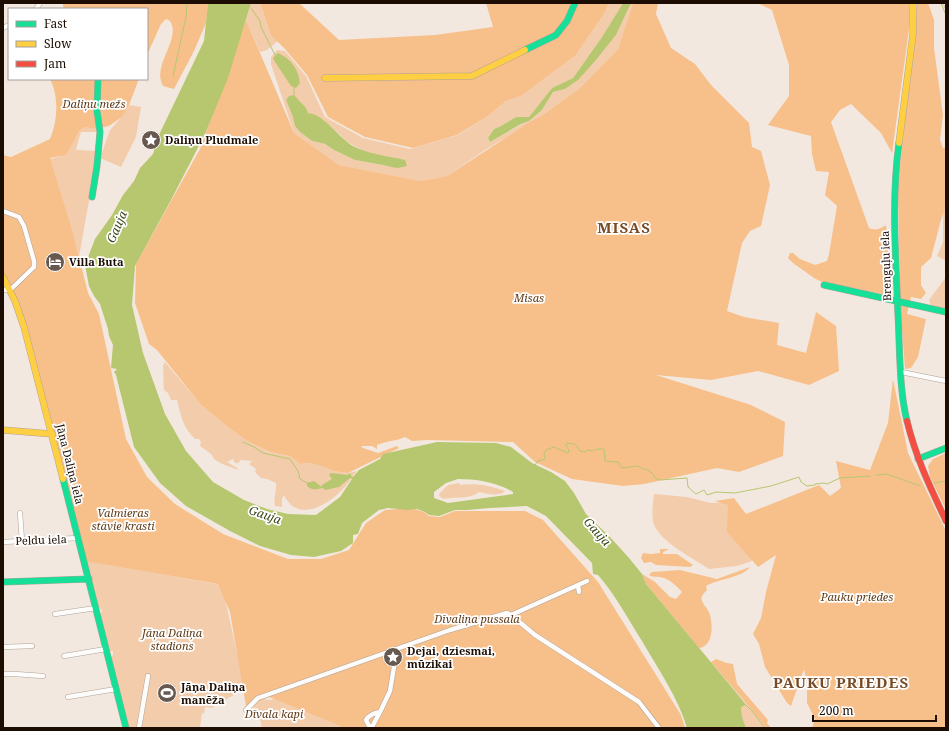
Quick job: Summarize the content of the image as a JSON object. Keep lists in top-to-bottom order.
{
  "streets": {
    "street": ["Brenguļu iela", "Jāņa Daliņa iela", "Peldu iela"]
  },
  "crossings": [
    ["Jāņa Daliņa iela", "Peldu iela"]
  ],
  "districts": ["MISAS", "PAUKU PRIEDES"],
  "water": ["Gauja"],
  "parks": [
    "Daliņu mežs",
    "Misas",
    "Valmieras stāvie krasti",
    "Pauku priedes",
    "Dīvaliņa pussala",
    "Jāņa Daliņa stadions",
    "Dīvala kapi"
  ],
  "places": {
    "place": ["Daliņu Pludmale", "Dejai, dziesmai, mūzikai"],
    "hotel": ["Villa Buta"],
    "sports": ["Jāņa Daliņa manēža"]
  },
  "legend": ["Fast", "Slow", "Jam"],
  "scale_bar": "200 m"
}
